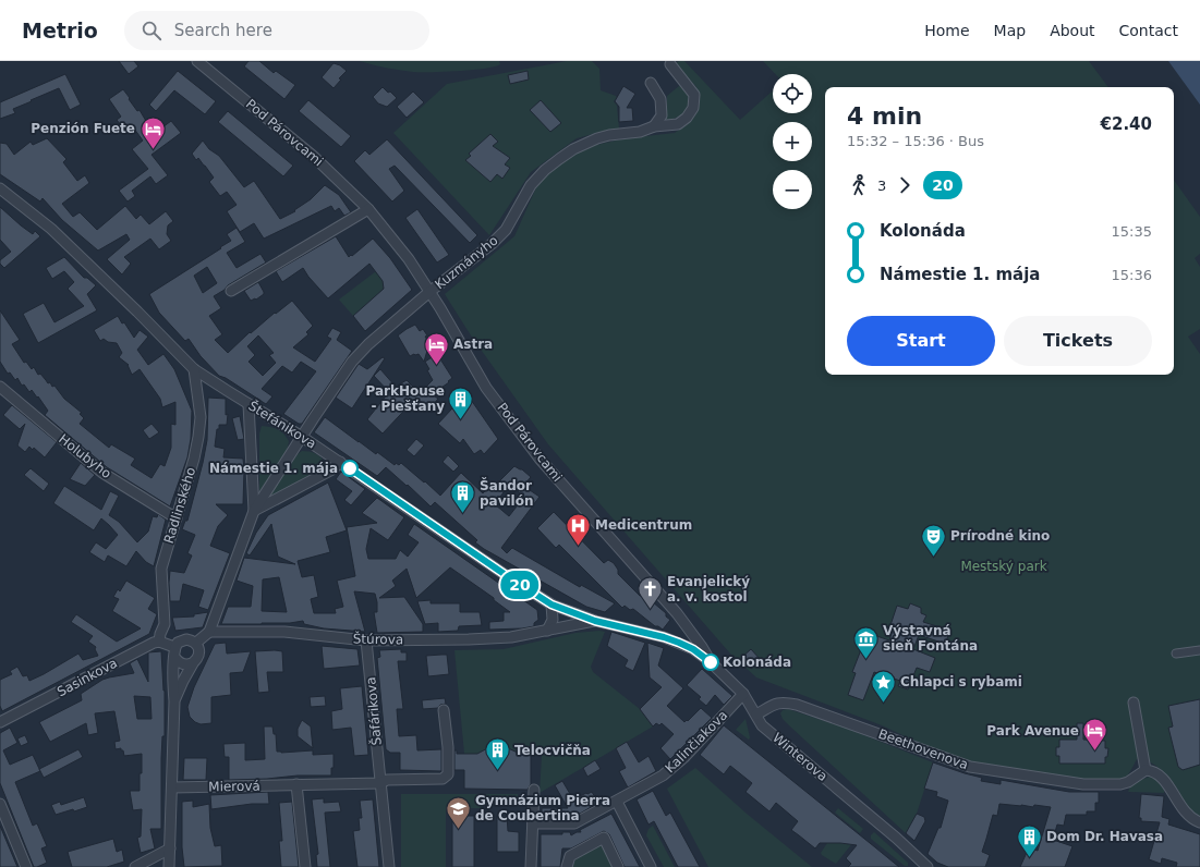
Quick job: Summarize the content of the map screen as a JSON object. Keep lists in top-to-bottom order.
{
  "streets": {
    "street": [
      "Pod Párovcami",
      "Kuzmányho",
      "Štefánikova",
      "Holubyho",
      "Radlinského",
      "Štúrova",
      "Sasinkova",
      "Šafárikova",
      "Kalinčiakova",
      "Beethovenova",
      "Winterova",
      "Mierová"
    ]
  },
  "crossings": [
    ["Pod Párovcami", "Kuzmányho"],
    ["Pod Párovcami", "Winterova"],
    ["Kuzmányho", "Štefánikova"],
    ["Štefánikova", "Radlinského"],
    ["Štefánikova", "Štúrova"],
    ["Štefánikova", "Winterova"],
    ["Holubyho", "Radlinského"],
    ["Radlinského", "Sasinkova"],
    ["Štúrova", "Šafárikova"],
    ["Štúrova", "Winterova"],
    ["Šafárikova", "Mierová"],
    ["Kalinčiakova", "Winterova"],
    ["Beethovenova", "Winterova"]
  ],
  "parks": ["Mestský park"],
  "places": {
    "hotel": ["Penzión Fuete", "Astra", "Park Avenue"],
    "building": [
      "ParkHouse - Piešťany",
      "Šandor pavilón",
      "Telocvičňa",
      "Dom Dr. Havasa"
    ],
    "other": ["Námestie 1. mája", "Kolonáda"],
    "hospital": ["Medicentrum"],
    "theatre": ["Prírodné kino"],
    "church": ["Evanjelický a. v. kostol"],
    "museum": ["Výstavná sieň Fontána"],
    "place": ["Chlapci s rybami"],
    "school or university": ["Gymnázium Pierra de Coubertina"]
  },
  "lines": ["bus line 20"],
  "page": {
    "header": "Metrio",
    "search": "Search here",
    "nav": [
      "Home",
      "Map",
      "About",
      "Contact"
    ],
    "on_map": "20",
    "map_buttons": ["+", "−"],
    "heading": ["4 min", "15:32 – 15:36 · Bus", "€2.40"],
    "legs": ["3", "20"],
    "list": [
      {
        "name": "Kolonáda",
        "value": "15:35"
      },
      {
        "name": "Námestie 1. mája",
        "value": "15:36"
      }
    ],
    "buttons": ["Start", "Tickets"]
  }
}
